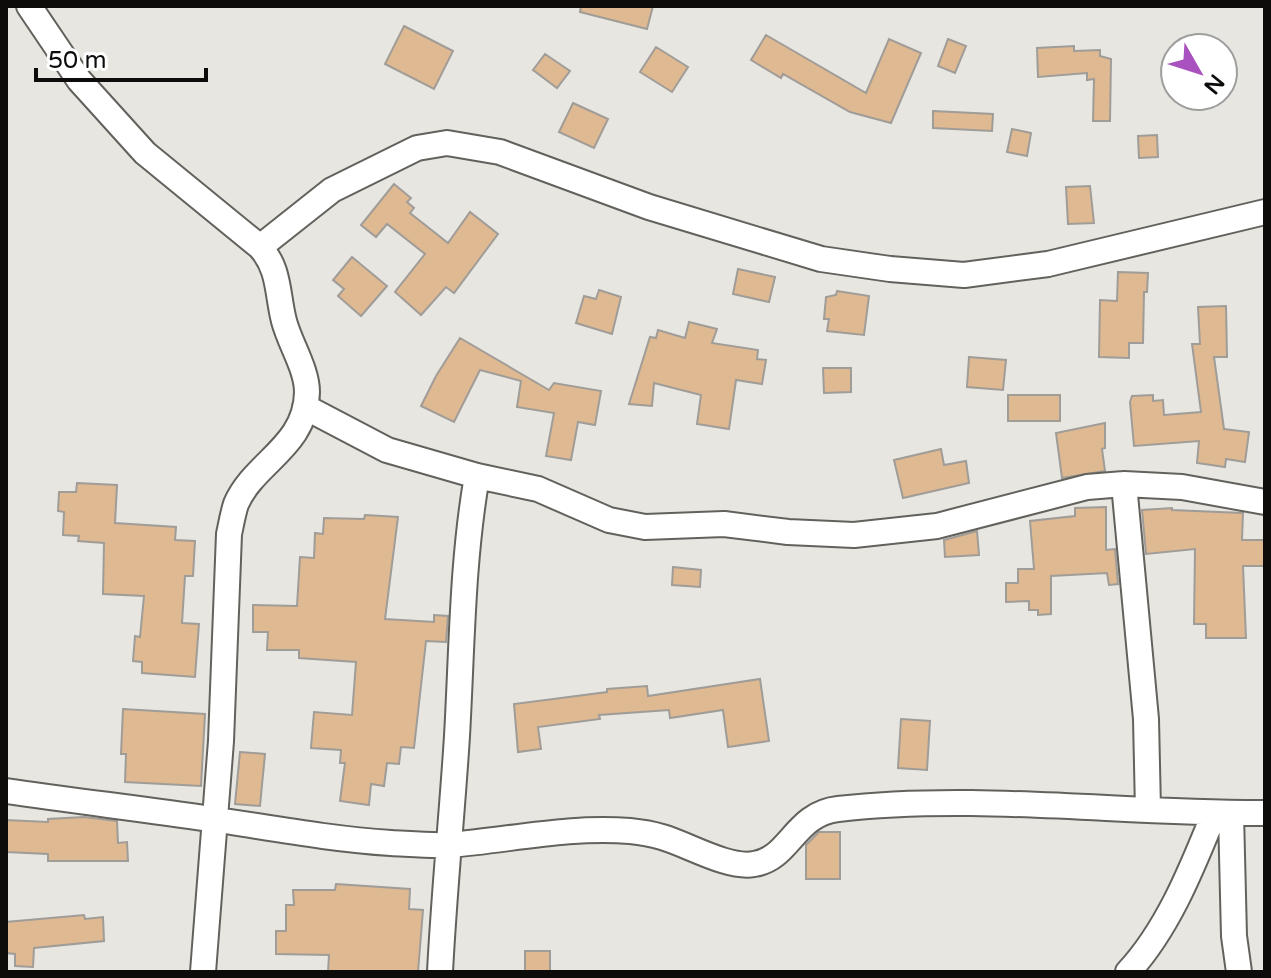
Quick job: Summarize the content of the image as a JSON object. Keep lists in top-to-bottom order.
{
  "scale_bar": "50 m",
  "north": "bottom right"
}
